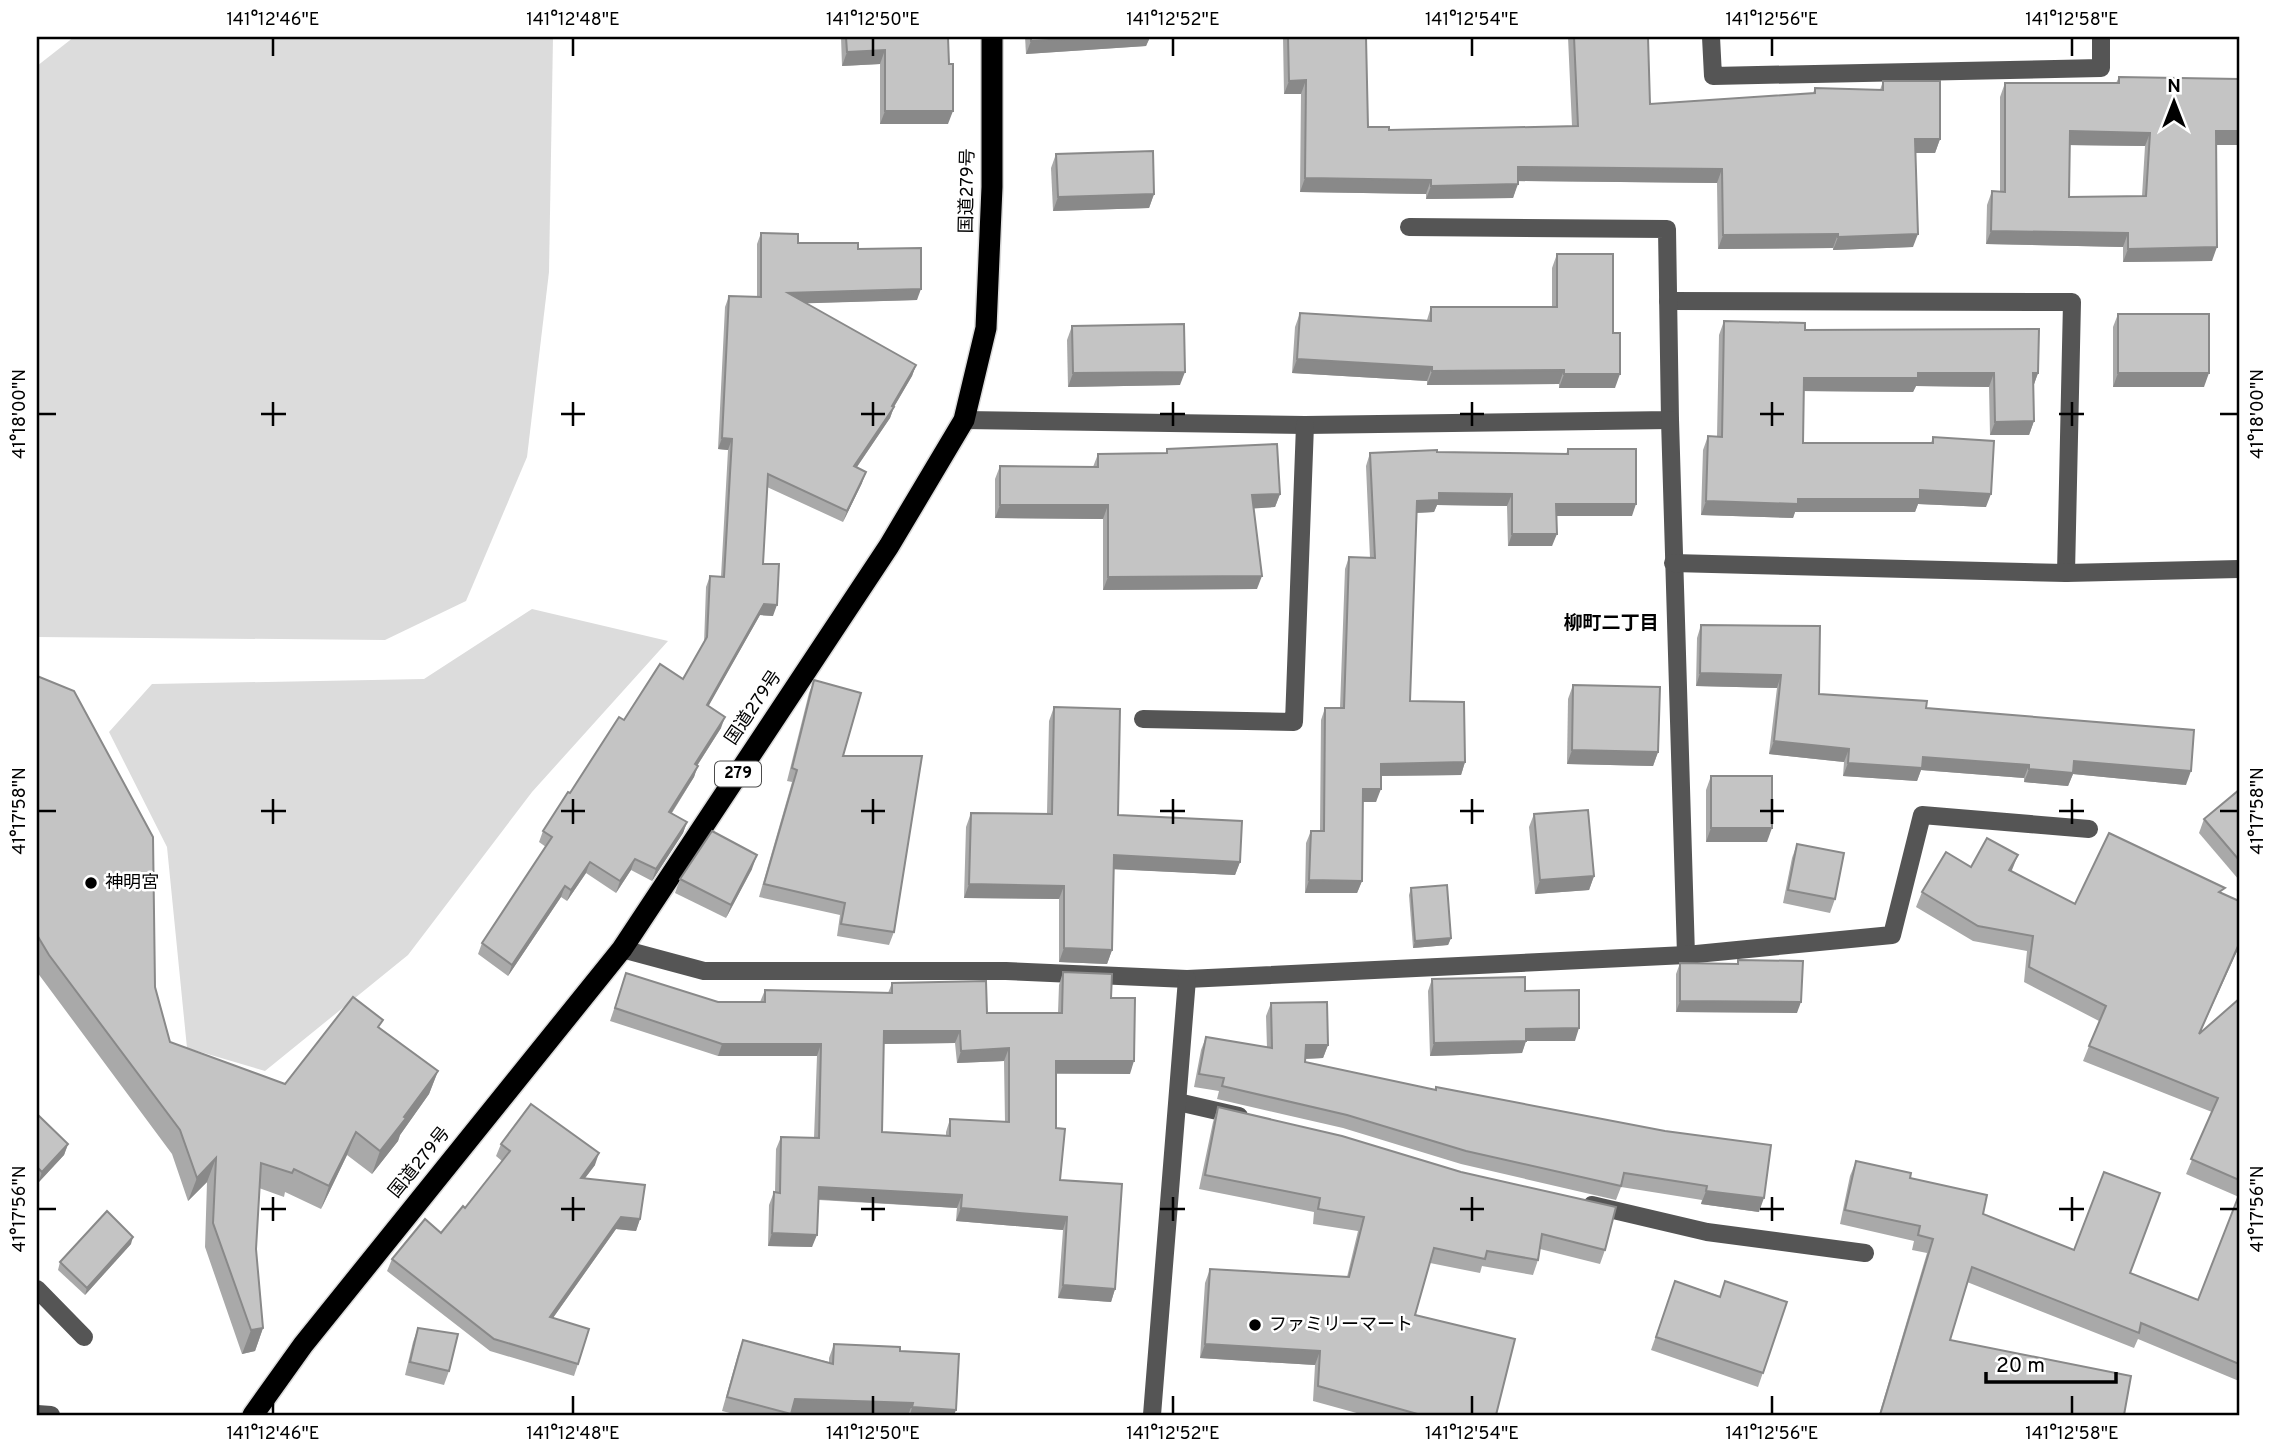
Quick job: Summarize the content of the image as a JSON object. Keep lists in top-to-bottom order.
{
  "streets": {
    "highway": ["国道279号", "279"]
  },
  "districts": ["柳町二丁目"],
  "places": ["神明宮", "ファミリーマート"],
  "scale_bar": "20 m",
  "north": "top",
  "coordinates": [
    "141°12'46\"E",
    "141°12'48\"E",
    "141°12'50\"E",
    "141°12'52\"E",
    "141°12'54\"E",
    "141°12'56\"E",
    "141°12'58\"E",
    "41°18'00\"N",
    "41°17'58\"N",
    "41°17'56\"N"
  ]
}
